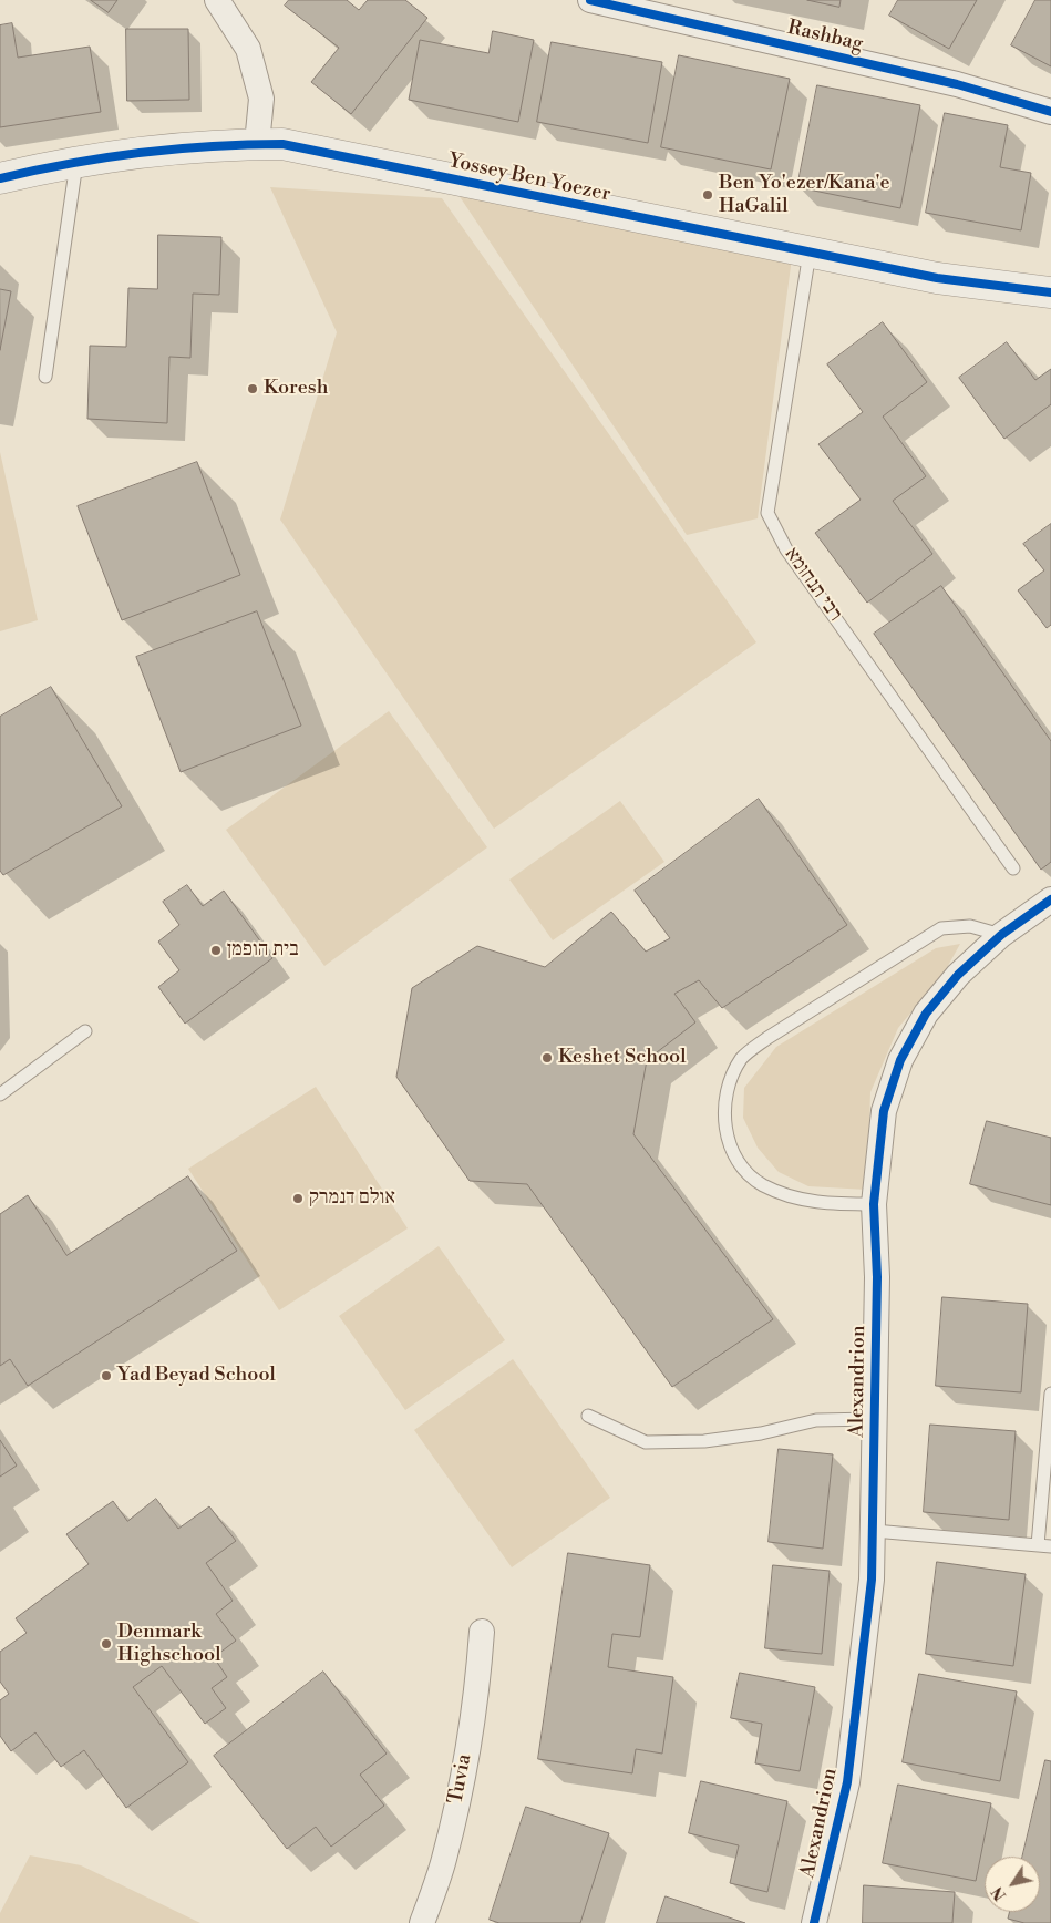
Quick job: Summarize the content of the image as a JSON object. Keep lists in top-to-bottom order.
{
  "streets": {
    "street": [
      "Rashbag",
      "Yossey Ben Yoezer",
      "Alexandrion",
      "Tuvia"
    ],
    "lane": ["רבי תנחומא"]
  },
  "crossings": [
    ["Yossey Ben Yoezer", "רבי תנחומא"]
  ],
  "places": [
    "Ben Yo'ezer/Kana'e HaGalil",
    "Koresh",
    "בית הופמן",
    "Keshet School",
    "אולם דנמרק",
    "Yad Beyad School",
    "Denmark Highschool"
  ],
  "north": "bottom left"
}
